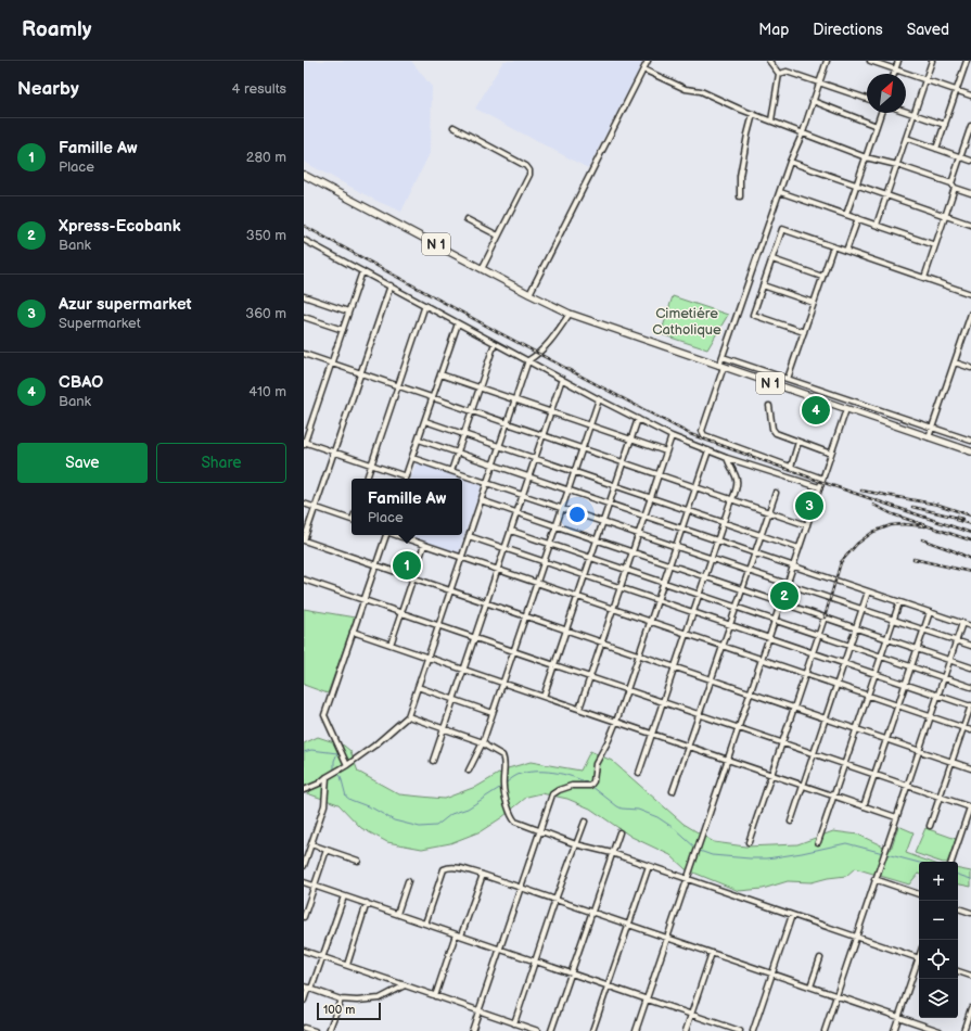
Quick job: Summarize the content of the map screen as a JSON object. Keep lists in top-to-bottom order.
{
  "streets": {
    "highway": ["N 1"]
  },
  "parks": ["Cimetiére Catholique"],
  "scale_bar": "100 m",
  "north": "top right",
  "page": {
    "header": "Roamly",
    "nav": ["Map", "Directions", "Saved"],
    "heading": ["Nearby", "4 results"],
    "list": [
      {
        "mark": "1",
        "name": "Famille Aw",
        "note": "Place",
        "value": "280 m"
      },
      {
        "mark": "2",
        "name": "Xpress-Ecobank",
        "note": "Bank",
        "value": "350 m"
      },
      {
        "mark": "3",
        "name": "Azur supermarket",
        "note": "Supermarket",
        "value": "360 m"
      },
      {
        "mark": "4",
        "name": "CBAO",
        "note": "Bank",
        "value": "410 m"
      }
    ],
    "pins": [
      "4",
      "3",
      "1",
      "2"
    ],
    "buttons": ["Save", "Share"],
    "popup": ["Famille Aw", "Place"],
    "map_buttons": ["+", "−"],
    "scale": "100 m"
  }
}
